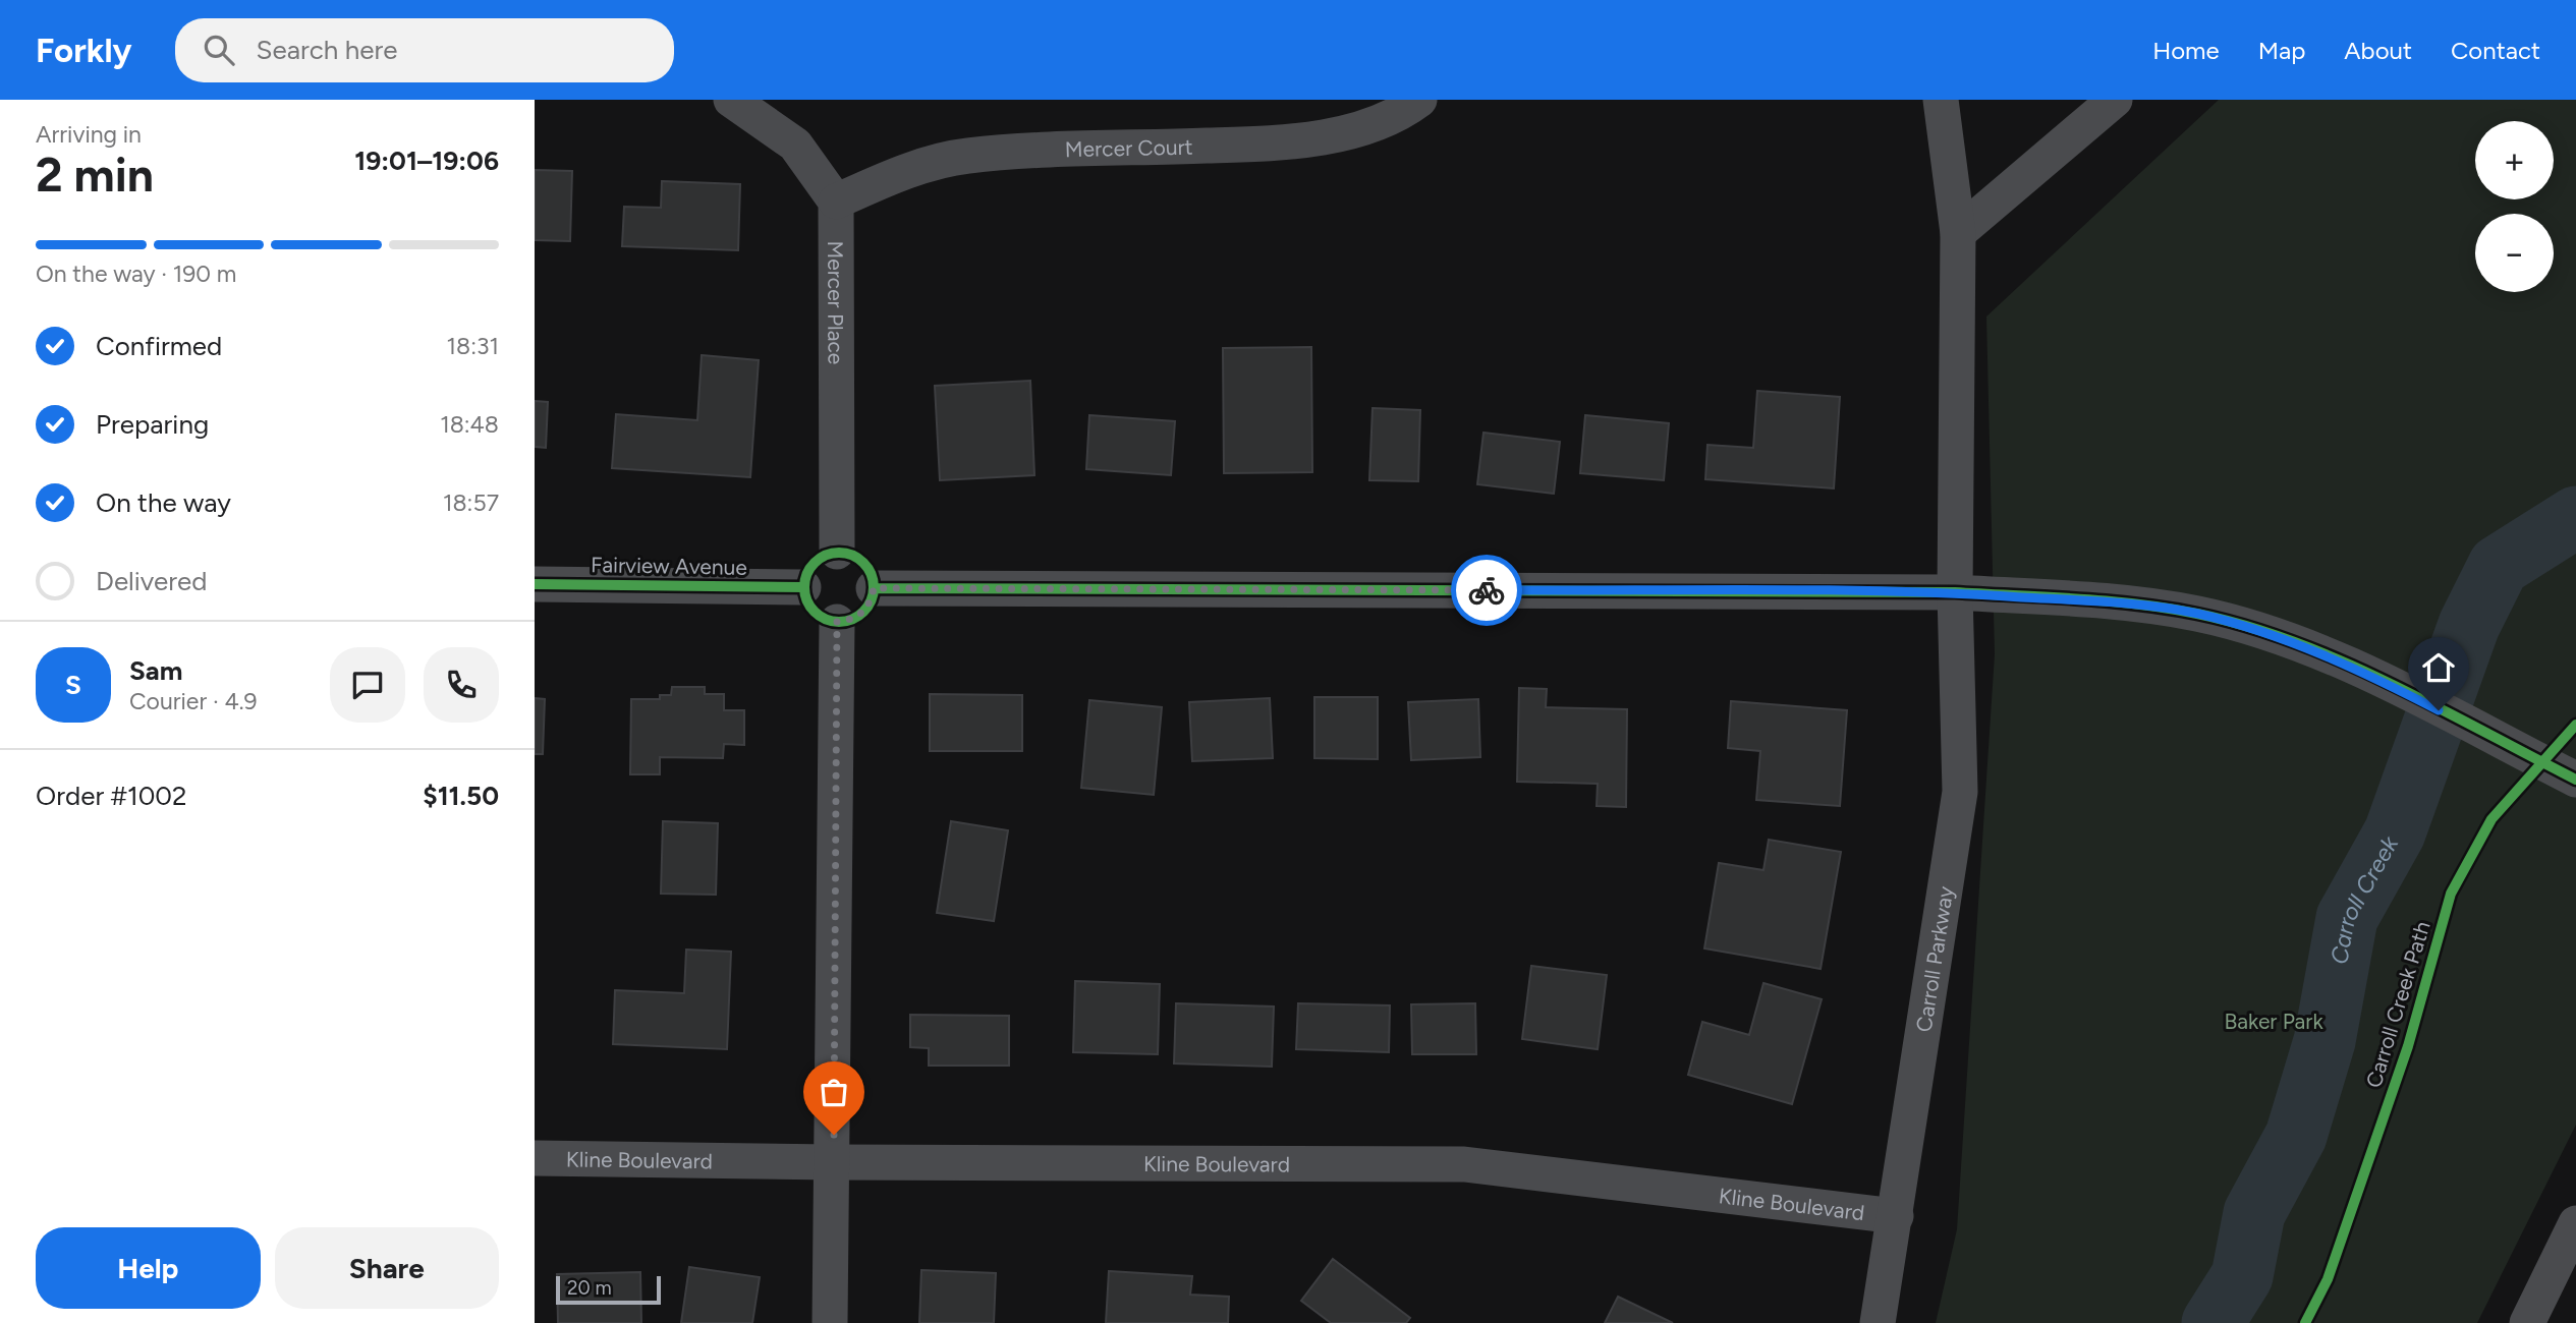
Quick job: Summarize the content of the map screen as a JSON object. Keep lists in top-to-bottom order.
{
  "streets": {
    "street": [
      "Mercer Court",
      "Mercer Place",
      "Fairview Avenue",
      "Carroll Parkway",
      "Kline Boulevard"
    ],
    "cycle path": ["Carroll Creek Path"]
  },
  "crossings": [
    ["Mercer Court", "Mercer Place"],
    ["Mercer Place", "Fairview Avenue"],
    ["Carroll Parkway", "Kline Boulevard"]
  ],
  "water": ["Carroll Creek"],
  "parks": ["Baker Park"],
  "scale_bar": "20 m",
  "page": {
    "header": "Forkly",
    "search": "Search here",
    "nav": [
      "Home",
      "Map",
      "About",
      "Contact"
    ],
    "heading": ["2 min", "Arriving in", "19:01–19:06"],
    "panel": [
      "Sam",
      "Courier · 4.9",
      "Order #1002",
      "$11.50"
    ],
    "map_buttons": ["+", "−"],
    "bar": "On the way · 190 m",
    "list": [
      ["Confirmed", "18:31"],
      ["Preparing", "18:48"],
      ["On the way", "18:57"],
      "Delivered"
    ],
    "round": "S",
    "buttons": ["Help", "Share"],
    "scale": "20 m"
  }
}
